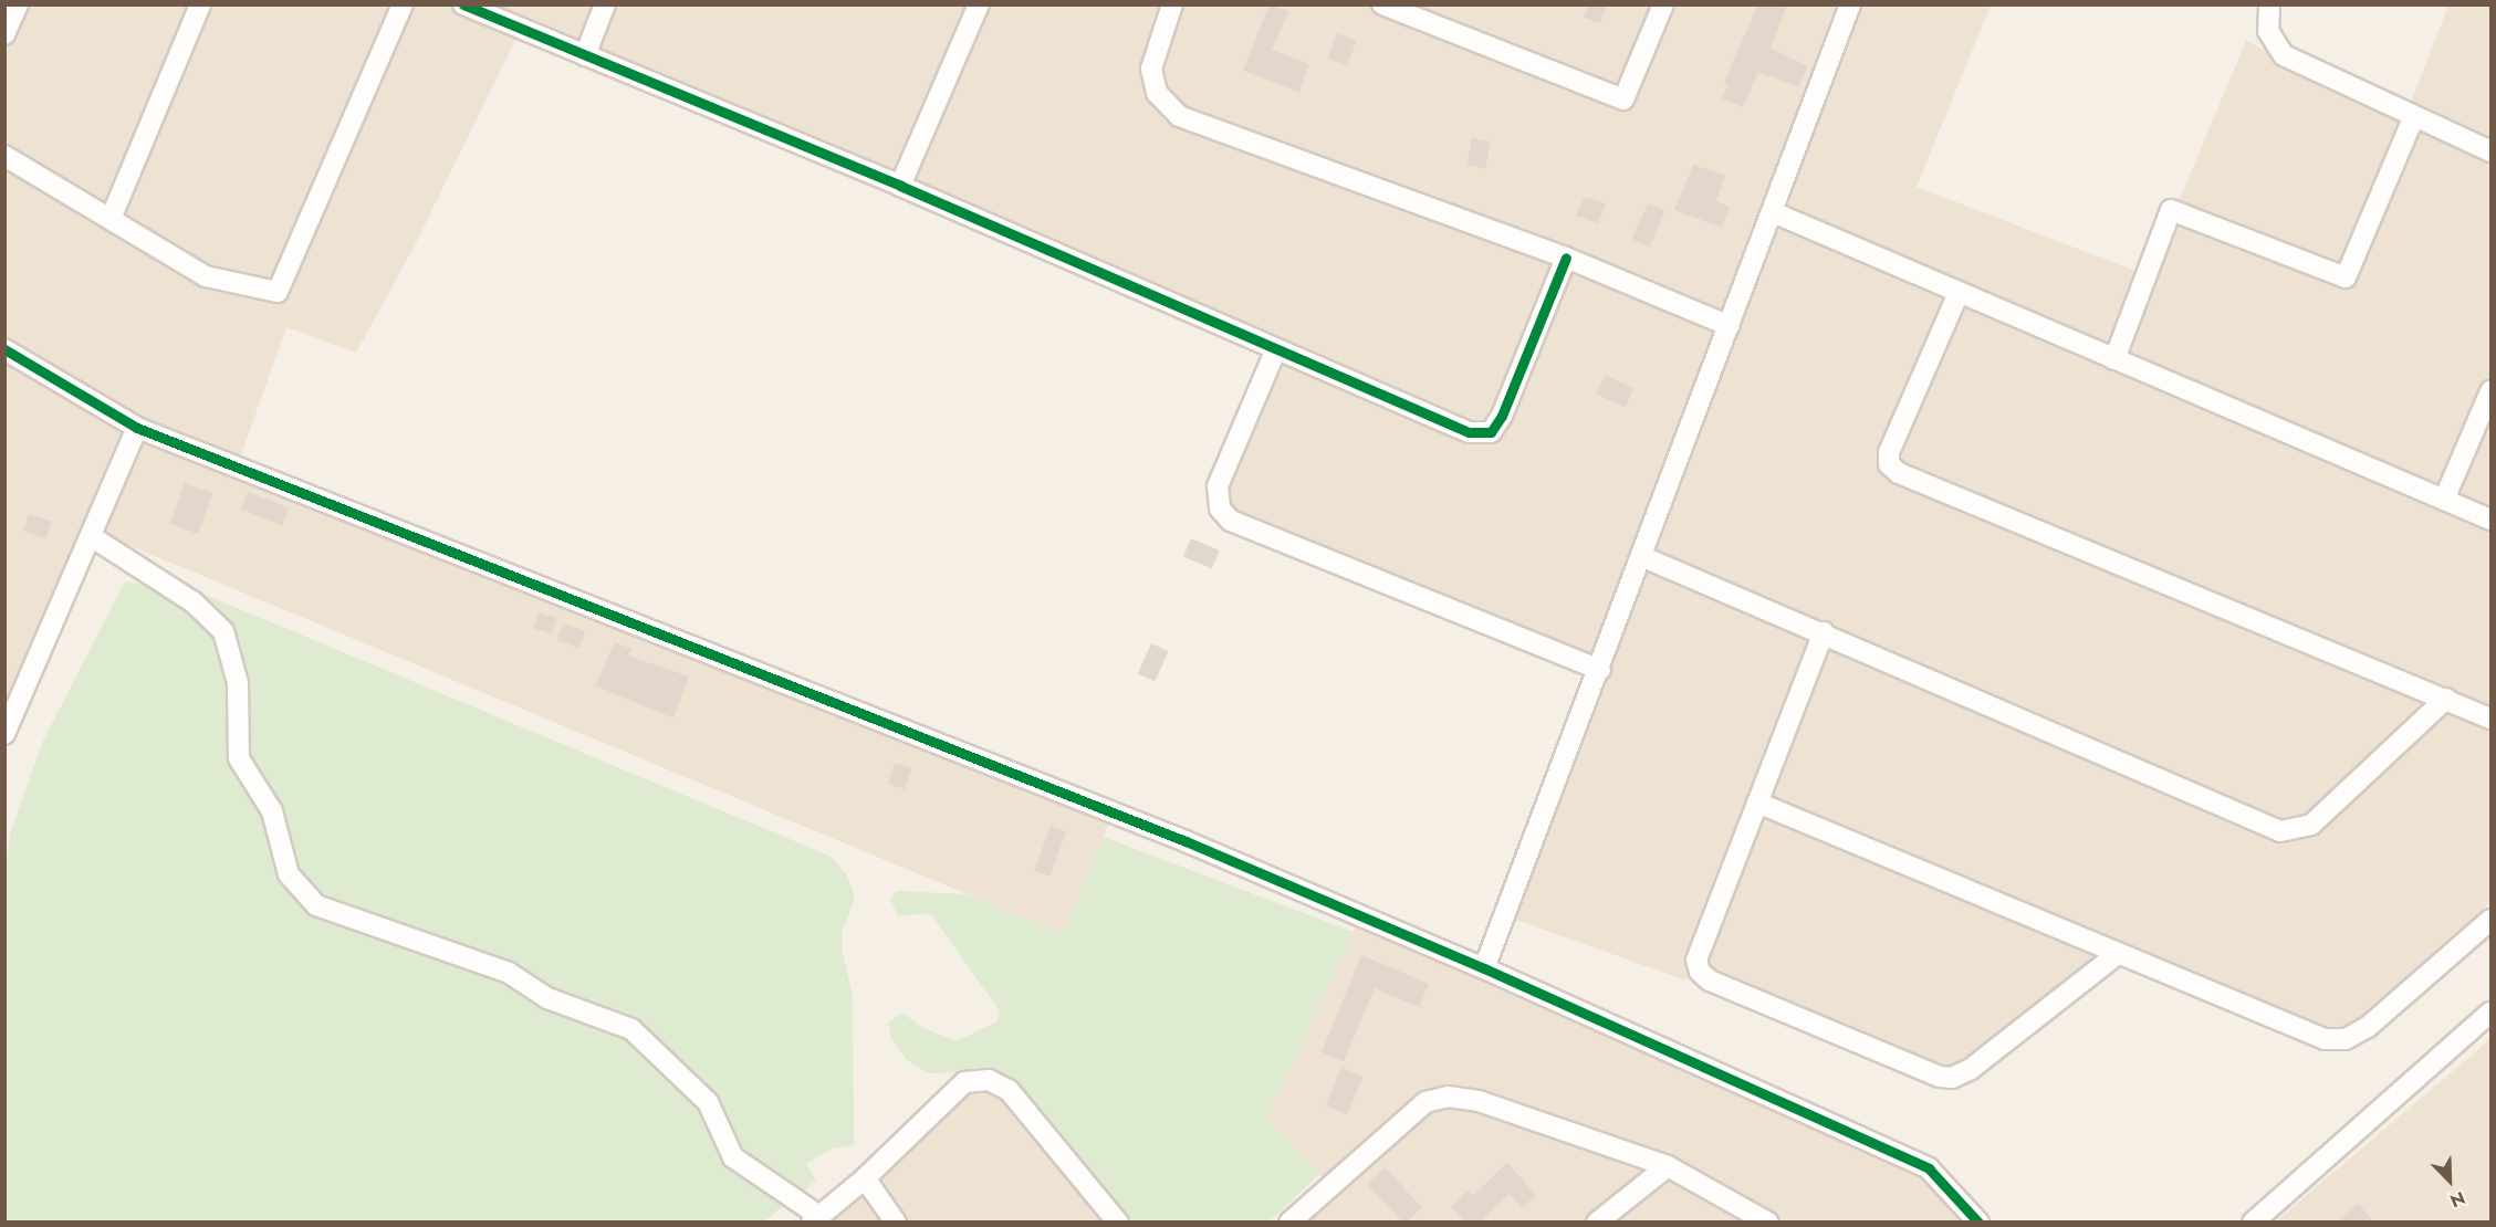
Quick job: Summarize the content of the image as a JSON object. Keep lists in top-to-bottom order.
{
  "north": "bottom right"
}
